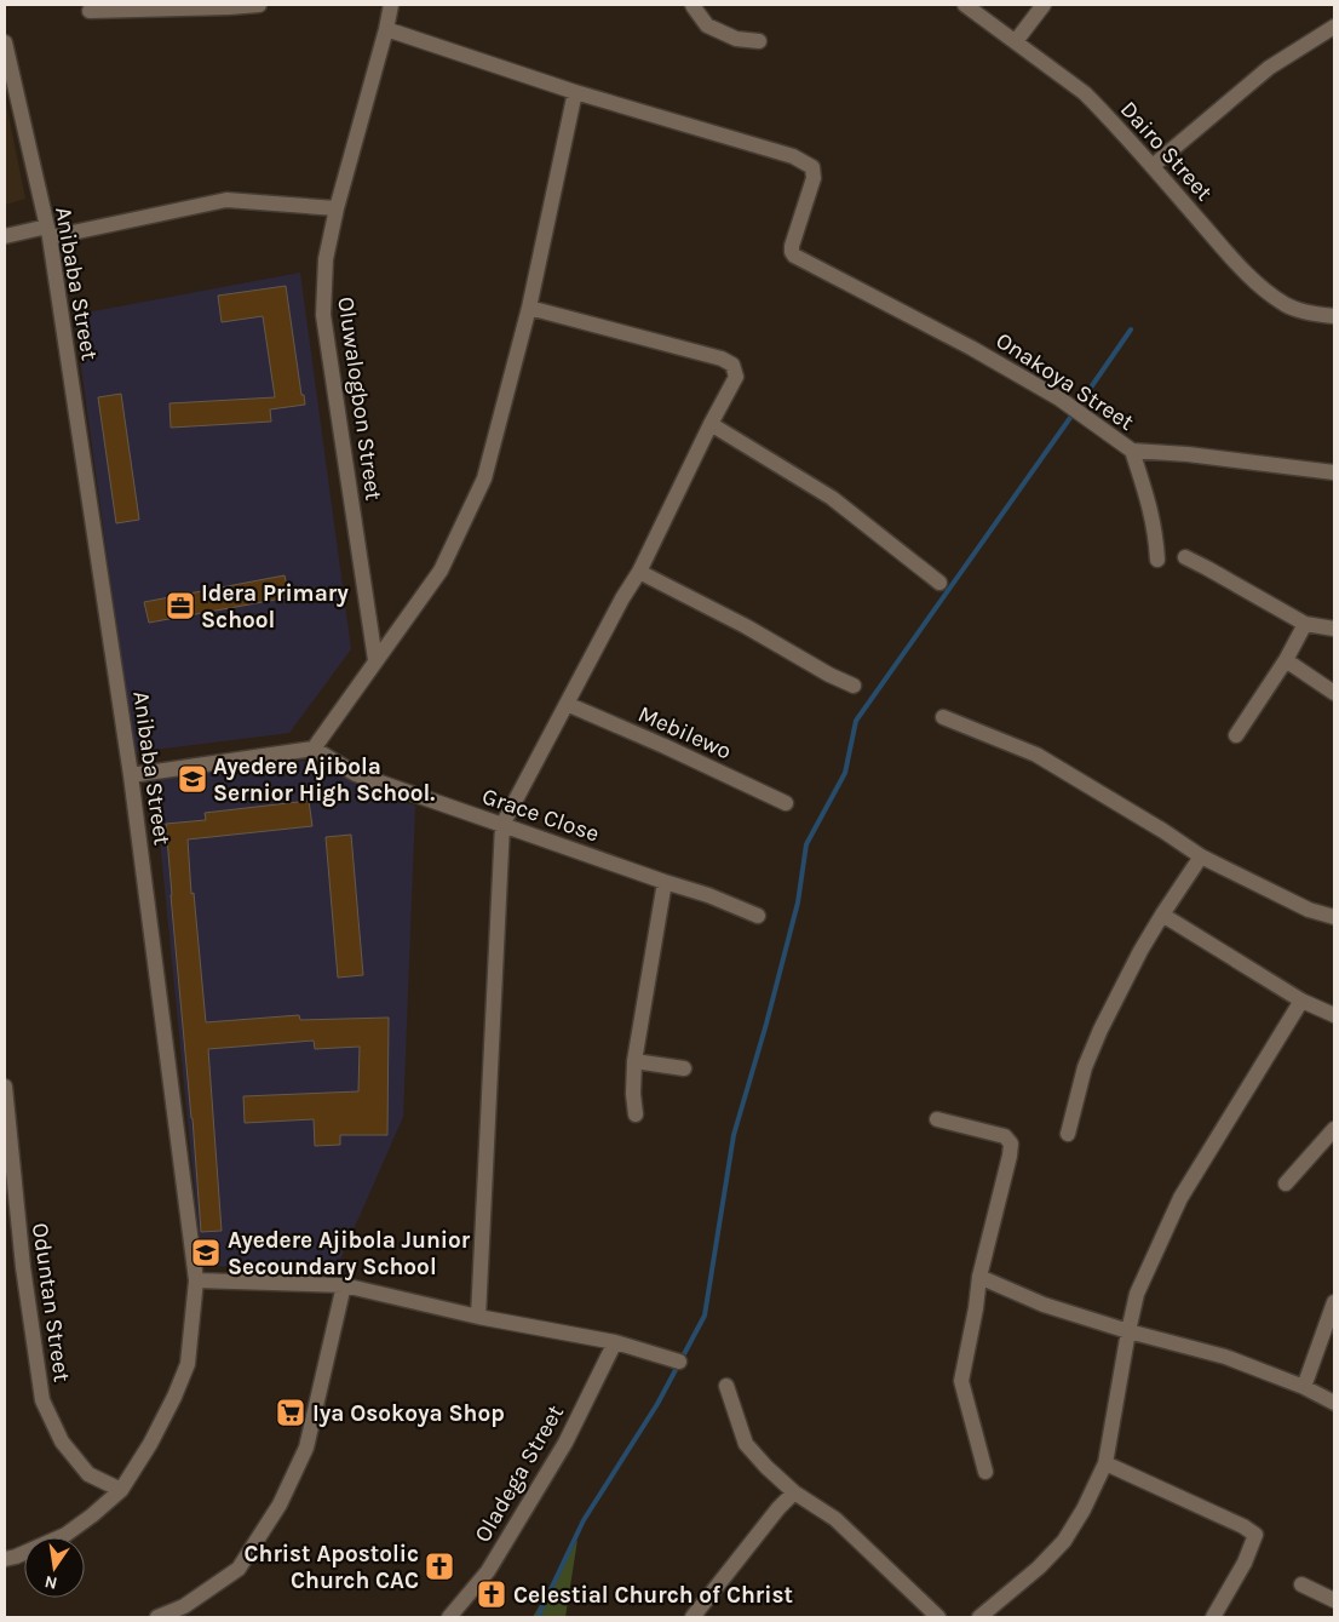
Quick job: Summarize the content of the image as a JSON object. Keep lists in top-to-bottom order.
{
  "streets": {
    "street": [
      "Dairo Street",
      "Anibaba Street",
      "Onakoya Street",
      "Oluwalogbon Street",
      "Mebilewo",
      "Grace Close",
      "Oduntan Street",
      "Oladega Street"
    ]
  },
  "crossings": [
    ["Anibaba Street", "Oduntan Street"]
  ],
  "places": {
    "office": ["Idera Primary School"],
    "school or university": ["Ayedere Ajibola Sernior High School.", "Ayedere Ajibola Junior Secoundary School"],
    "supermarket": ["Iya Osokoya Shop"],
    "church": ["Christ Apostolic Church CAC", "Celestial Church of Christ"]
  },
  "north": "bottom"
}
